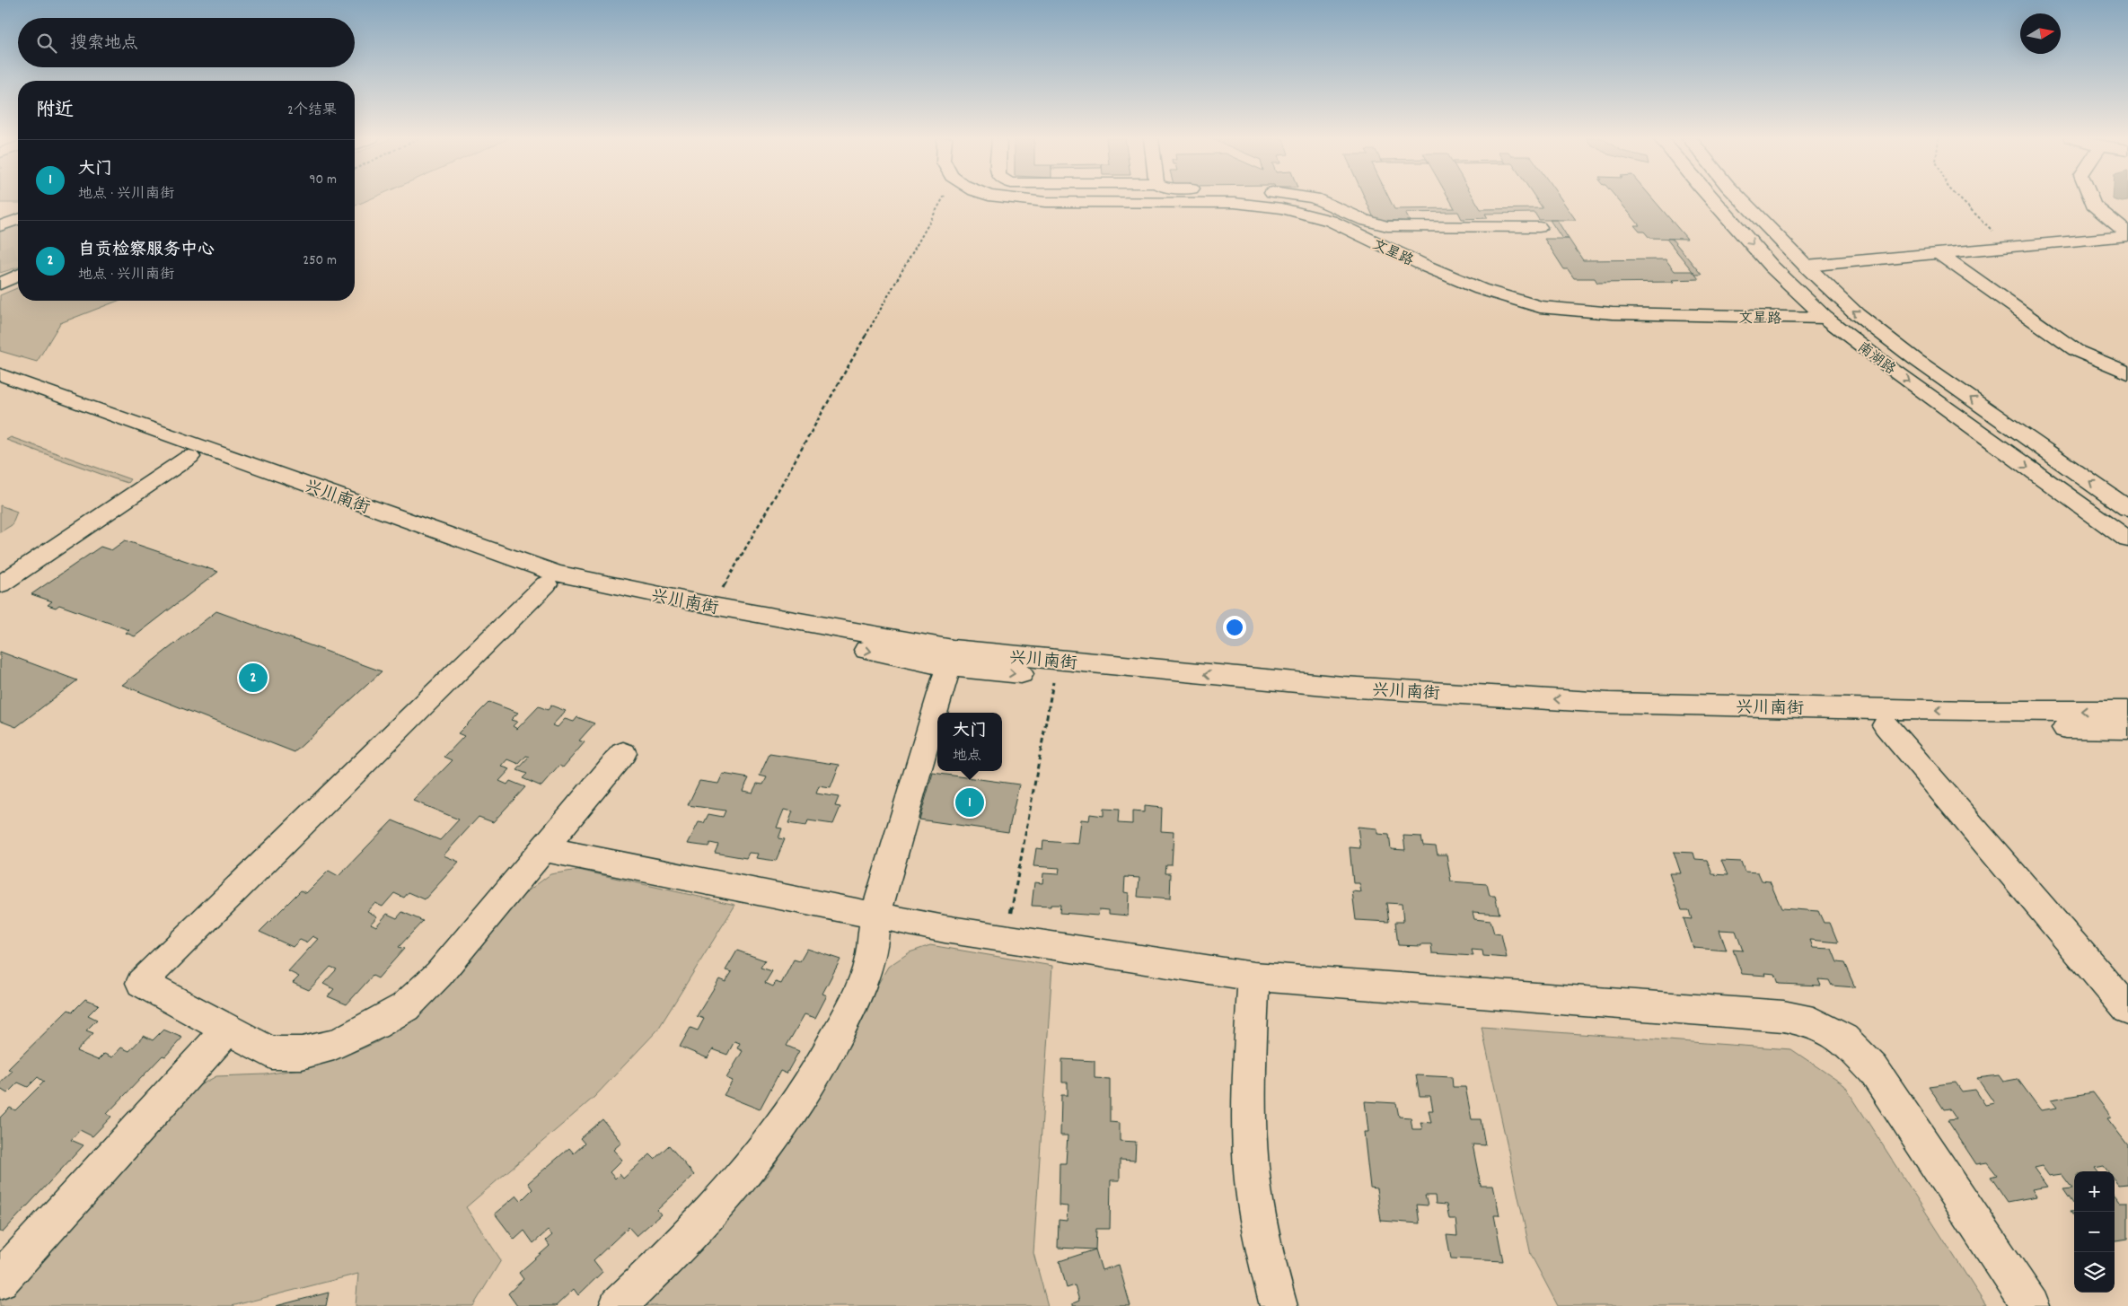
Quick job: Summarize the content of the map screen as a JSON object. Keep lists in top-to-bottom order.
{
  "streets": {
    "street": ["文星路", "南湖路", "兴川南街"]
  },
  "crossings": [
    ["文星路", "南湖路"]
  ],
  "north": "right",
  "page": {
    "search": "搜索地点",
    "heading": ["附近", "2个结果"],
    "list": [
      {
        "mark": "1",
        "name": "大门",
        "note": "地点 · 兴川南街",
        "value": "90 m"
      },
      {
        "mark": "2",
        "name": "自贡检察服务中心",
        "note": "地点 · 兴川南街",
        "value": "250 m"
      }
    ],
    "pins": ["2", "1"],
    "popup": ["大门", "地点"],
    "map_buttons": ["+", "−"]
  }
}
